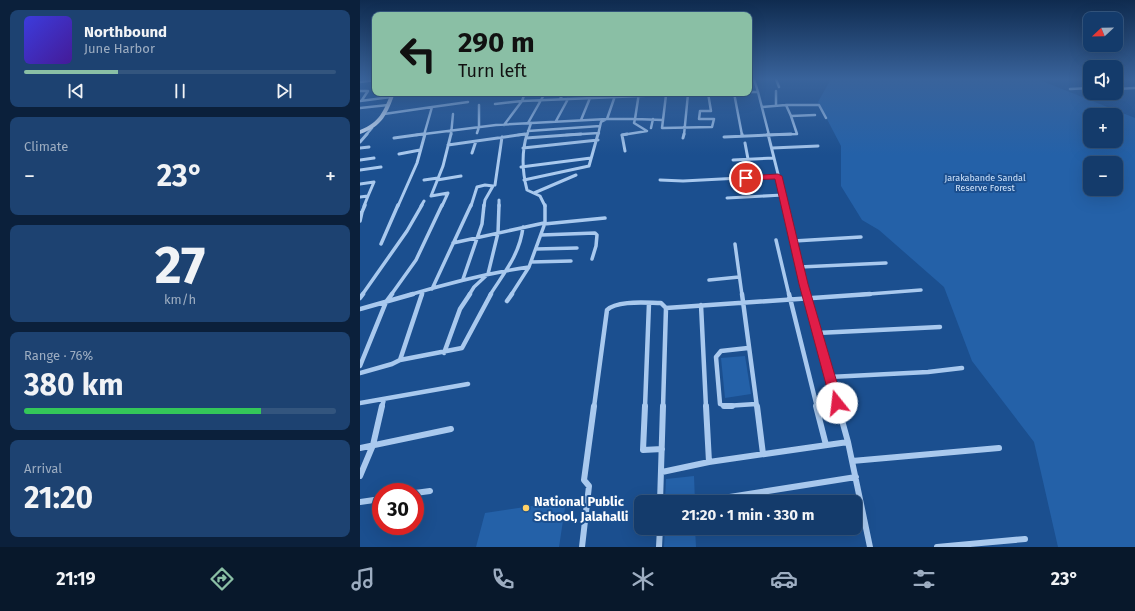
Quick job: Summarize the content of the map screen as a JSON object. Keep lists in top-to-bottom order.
{
  "parks": ["Jarakabande Sandal Reserve Forest"],
  "places": ["National Public School, Jalahalli"],
  "north": "left",
  "page": {
    "map_buttons": ["+", "−"],
    "turn": ["290 m", "Turn left"],
    "song": ["Northbound", "June Harbor"],
    "tile": [
      "Climate",
      ["27", "km/h"],
      ["Range · 76%", "380 km"],
      ["Arrival", "21:20"]
    ],
    "heat": ["−", "23°", "+"],
    "limit": "30",
    "trip": "21:20 · 1 min · 330 m",
    "tabs": ["21:19", "23°"]
  }
}
